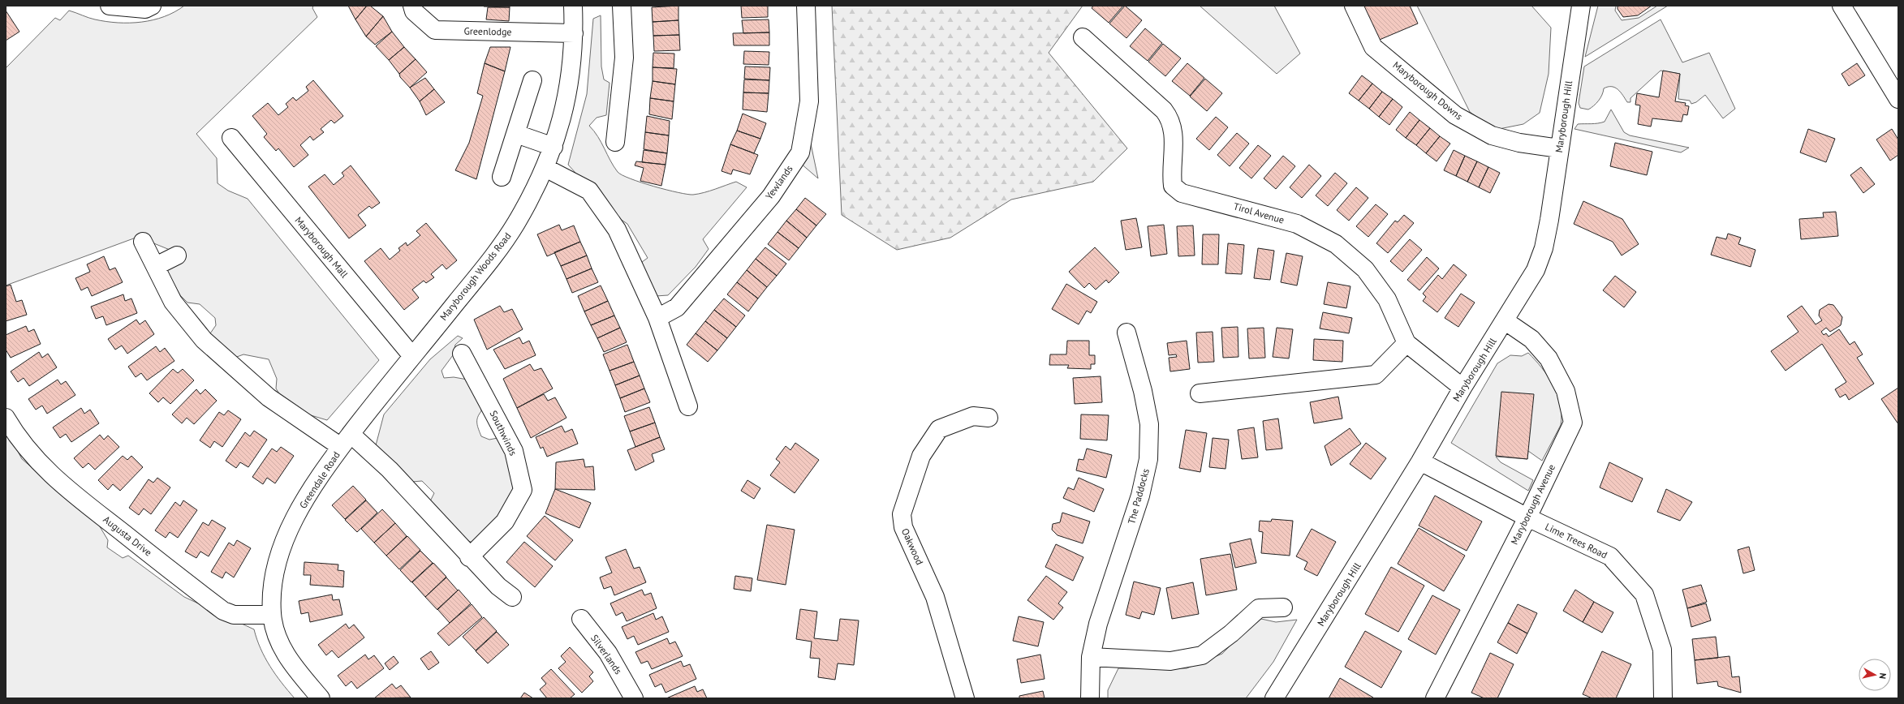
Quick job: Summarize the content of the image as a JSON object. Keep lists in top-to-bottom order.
{
  "streets": {
    "street": [
      "Greenlodge",
      "Maryborough Downs",
      "Maryborough Hill",
      "Yewlands",
      "Tirol Avenue",
      "Maryborough Mall",
      "Maryborough Woods Road",
      "Southwinds",
      "Greendale Road",
      "The Paddocks",
      "Maryborough Avenue",
      "Augusta Drive",
      "Lime Trees Road",
      "Oakwood",
      "Silverlands"
    ]
  },
  "crossings": [
    ["Greenlodge", "Maryborough Woods Road"],
    ["Maryborough Downs", "Maryborough Hill"],
    ["Maryborough Hill", "Tirol Avenue"],
    ["Maryborough Hill", "Maryborough Avenue"],
    ["Maryborough Hill", "Lime Trees Road"],
    ["Maryborough Mall", "Maryborough Woods Road"],
    ["Maryborough Woods Road", "Greendale Road"],
    ["Greendale Road", "Augusta Drive"],
    ["Maryborough Avenue", "Lime Trees Road"]
  ],
  "north": "right"
}
